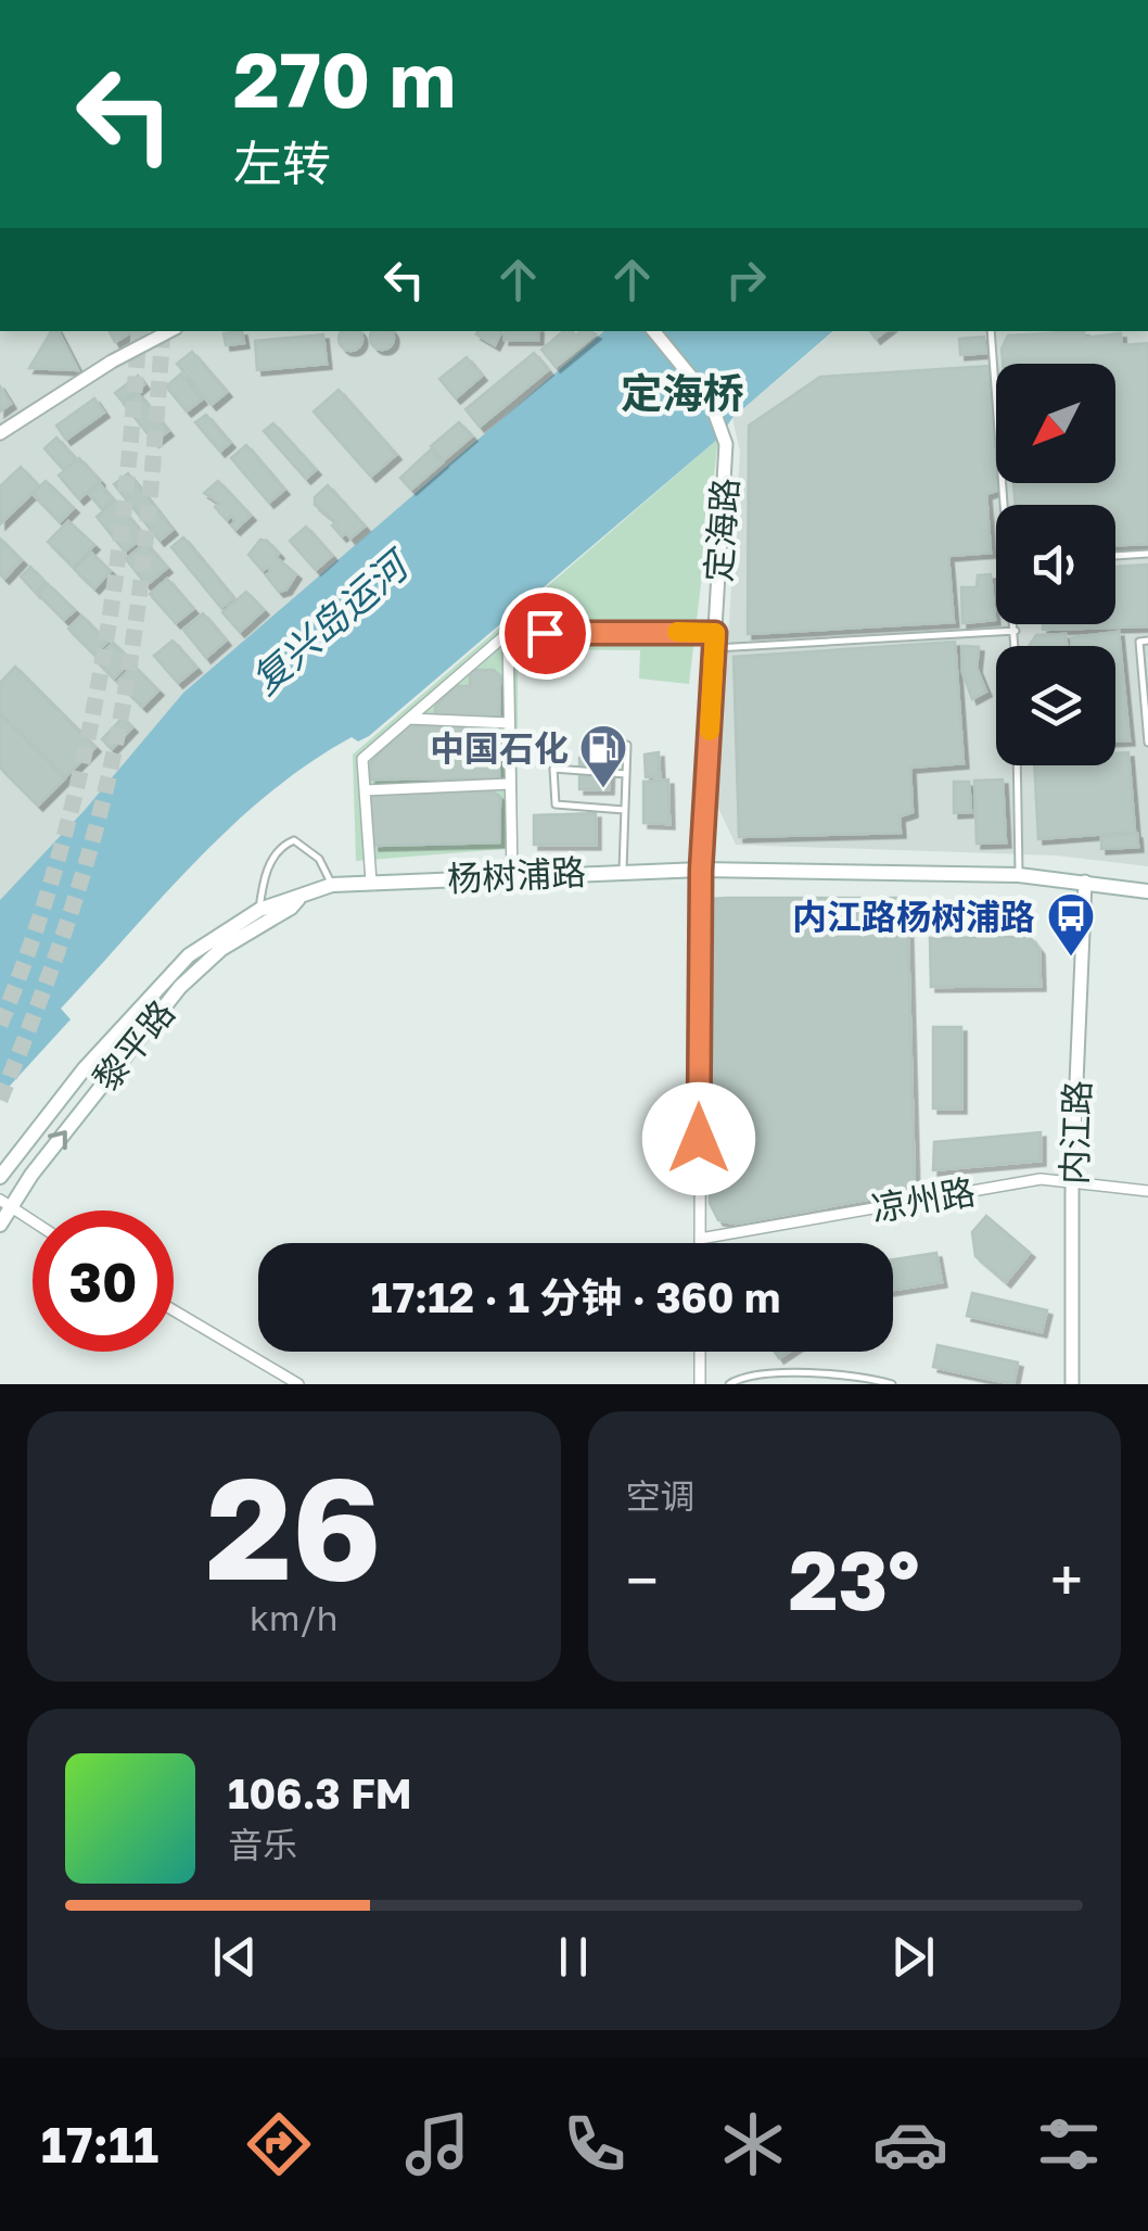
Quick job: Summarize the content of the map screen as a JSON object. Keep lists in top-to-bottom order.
{
  "streets": {
    "main road": ["杨树浦路", "黎平路"],
    "street": ["定海路", "内江路", "凉州路"]
  },
  "crossings": [
    ["定海路", "杨树浦路"],
    ["定海路", "凉州路"],
    ["杨树浦路", "黎平路"],
    ["杨树浦路", "内江路"],
    ["内江路", "凉州路"]
  ],
  "districts": ["定海桥"],
  "water": ["复兴岛运河"],
  "places": {
    "fuel station": ["中国石化"],
    "bus stop": ["内江路杨树浦路"]
  },
  "north": "bottom left",
  "page": {
    "turn": ["270 m", "左转"],
    "limit": "30",
    "trip": "17:12 · 1 分钟 · 360 m",
    "tile": [
      ["26", "km/h"],
      "空调"
    ],
    "heat": ["−", "23°", "+"],
    "song": ["106.3 FM", "音乐"],
    "tabs": "17:11"
  }
}
